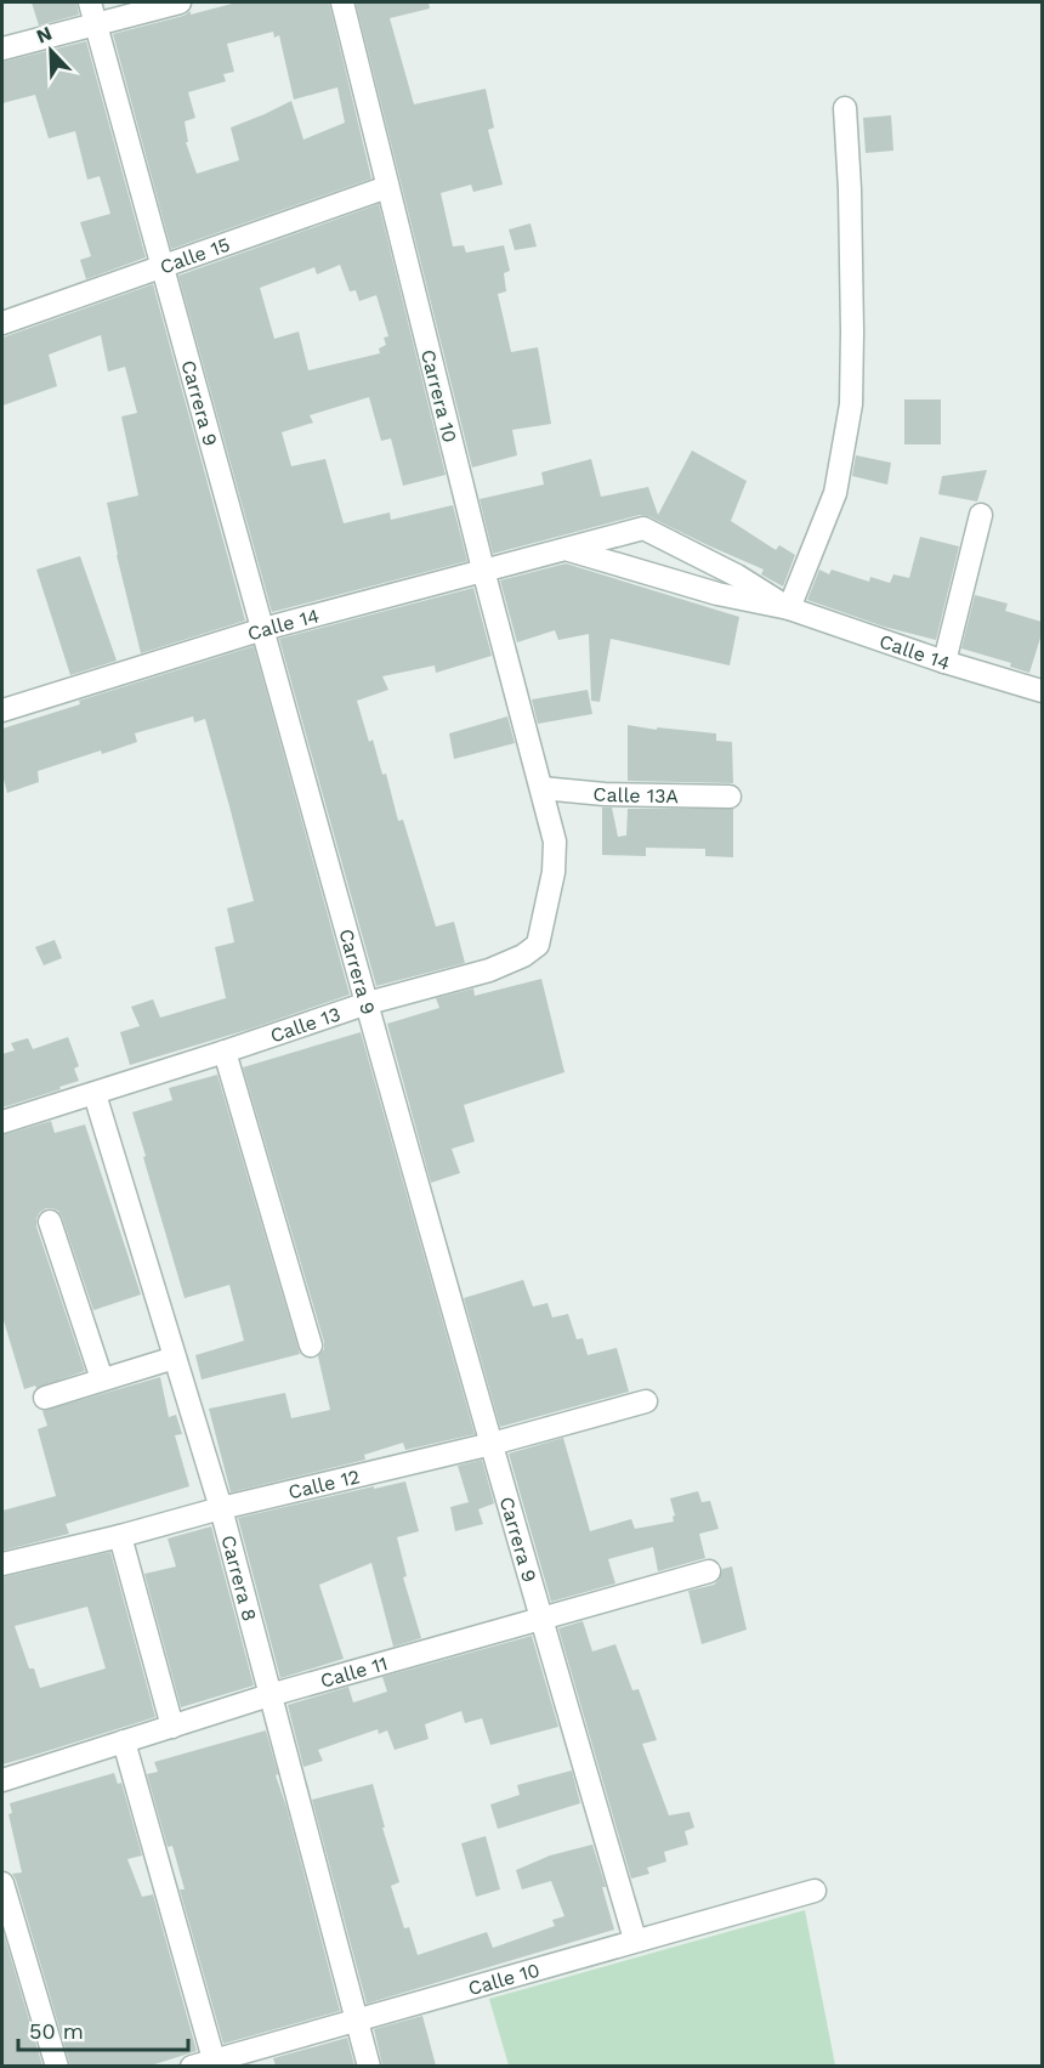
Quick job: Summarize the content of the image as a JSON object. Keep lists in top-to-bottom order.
{
  "streets": {
    "street": [
      "Calle 15",
      "Carrera 10",
      "Carrera 9",
      "Calle 14",
      "Calle 13A",
      "Calle 13",
      "Calle 12",
      "Carrera 8",
      "Calle 11",
      "Calle 10"
    ]
  },
  "crossings": [
    ["Calle 15", "Carrera 10"],
    ["Calle 15", "Carrera 9"],
    ["Carrera 10", "Calle 14"],
    ["Carrera 10", "Calle 13A"],
    ["Carrera 10", "Calle 13"],
    ["Carrera 9", "Calle 14"],
    ["Carrera 9", "Calle 13"],
    ["Carrera 9", "Calle 12"],
    ["Carrera 9", "Calle 11"],
    ["Carrera 9", "Calle 10"],
    ["Calle 13A", "Calle 13"],
    ["Calle 13", "Carrera 8"],
    ["Calle 12", "Carrera 8"],
    ["Carrera 8", "Calle 11"],
    ["Carrera 8", "Calle 10"]
  ],
  "scale_bar": "50 m",
  "north": "top left"
}
